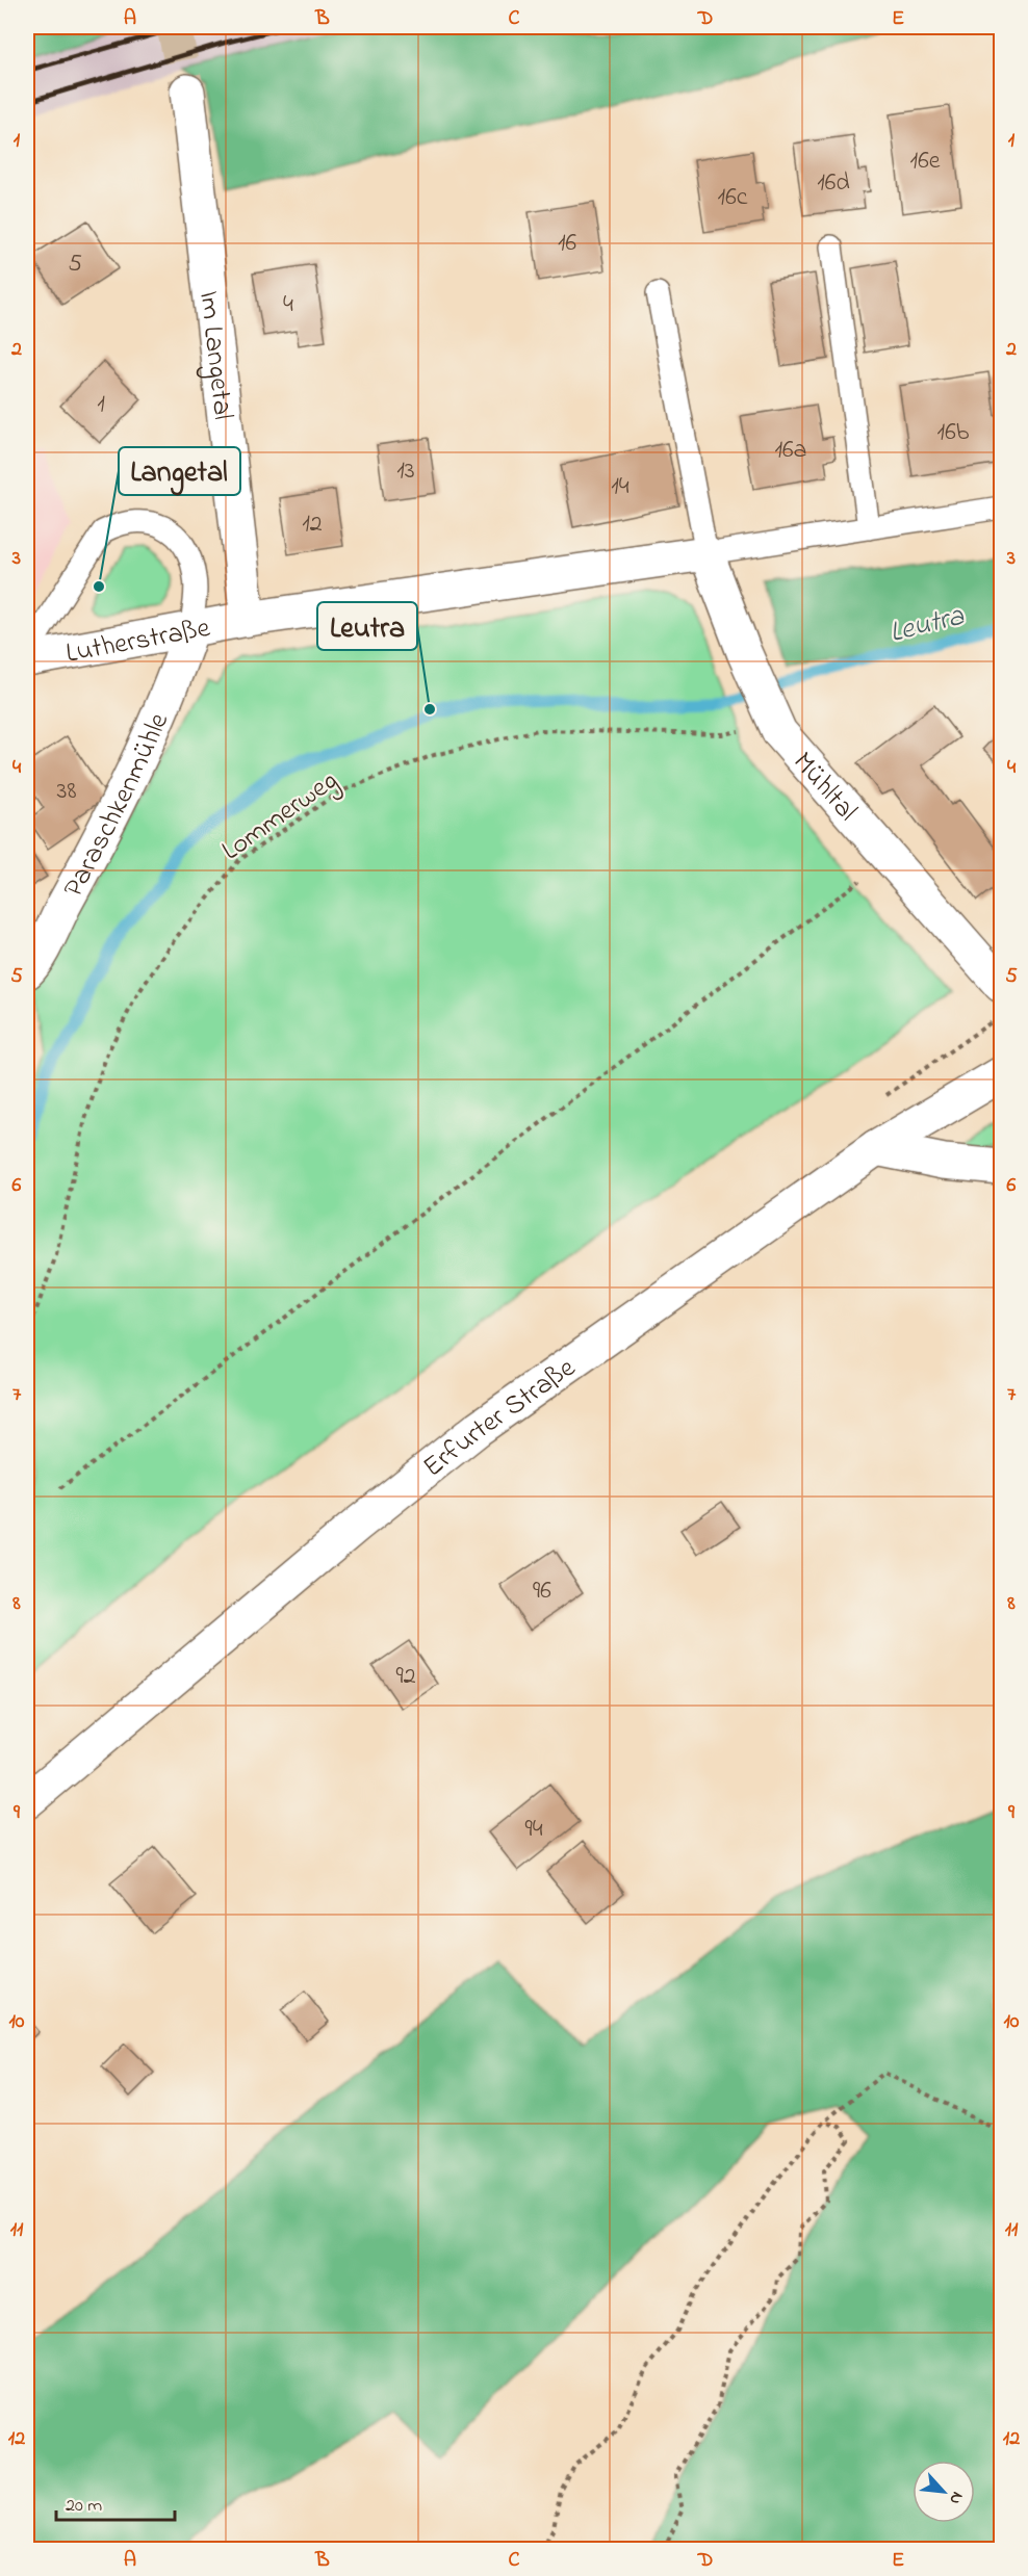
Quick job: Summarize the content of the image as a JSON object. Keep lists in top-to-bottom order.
{
  "streets": {
    "street": [
      "Im Langetal",
      "Lutherstraße",
      "Mühltal",
      "Paraschkenmühle",
      "Erfurter Straße"
    ],
    "path": ["Lommerweg"]
  },
  "crossings": [
    ["Im Langetal", "Lutherstraße"],
    ["Lutherstraße", "Paraschkenmühle"],
    ["Mühltal", "Lommerweg"]
  ],
  "water": ["Leutra"],
  "places": ["Langetal", "Leutra"],
  "house_numbers": [
    "16e",
    "16d",
    "16c",
    "16",
    "5",
    "4",
    "1",
    "16b",
    "16a",
    "13",
    "14",
    "12",
    "38",
    "96",
    "92",
    "94"
  ],
  "scale_bar": "20 m",
  "north": "bottom right",
  "grid": {
    "columns": [
      "A",
      "B",
      "C",
      "D",
      "E"
    ],
    "rows": [
      "1",
      "2",
      "3",
      "4",
      "5",
      "6",
      "7",
      "8",
      "9",
      "10",
      "11",
      "12"
    ]
  }
}
